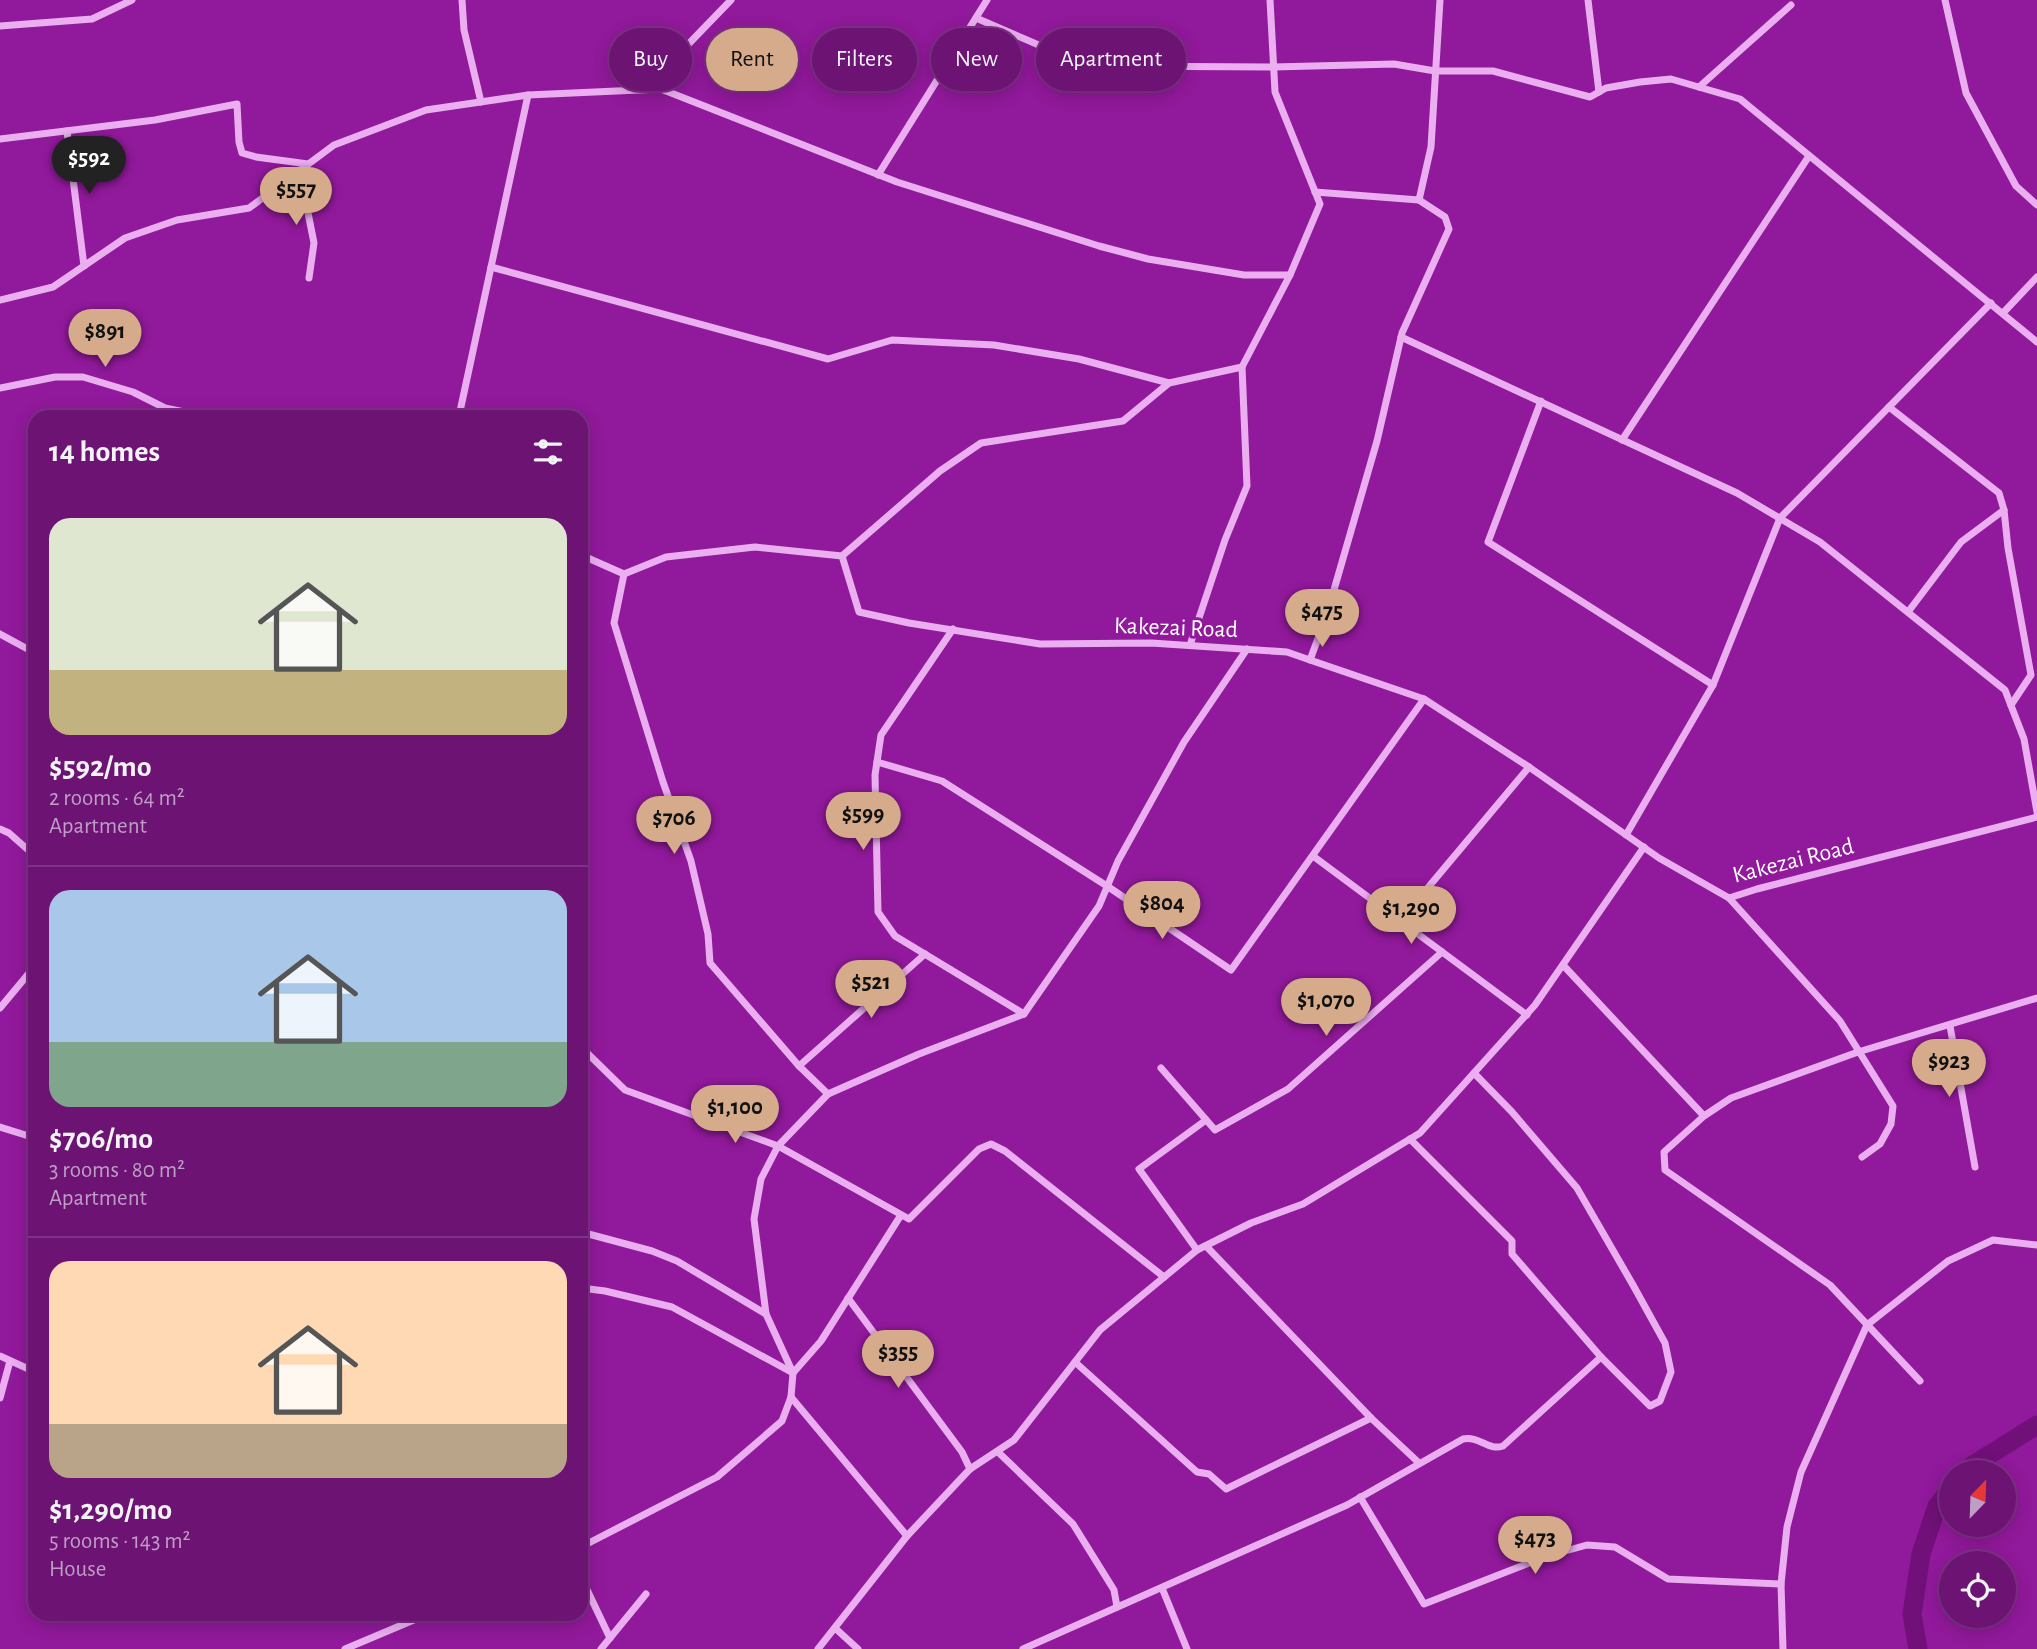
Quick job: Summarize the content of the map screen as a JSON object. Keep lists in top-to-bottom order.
{
  "streets": {
    "street": ["Kakezai Road"]
  },
  "north": "top right",
  "page": {
    "chip": [
      "Buy",
      "Rent",
      "Filters",
      "New",
      "Apartment"
    ],
    "price": [
      "$592",
      "$557",
      "$891",
      "$475",
      "$599",
      "$706",
      "$804",
      "$1,290",
      "$521",
      "$1,070",
      "$923",
      "$1,100",
      "$355",
      "$473"
    ],
    "heading": "14 homes",
    "list": [
      {
        "name": "$592/mo",
        "note": "2 rooms · 64 m² · Apartment"
      },
      {
        "name": "$706/mo",
        "note": "3 rooms · 80 m² · Apartment"
      },
      {
        "name": "$1,290/mo",
        "note": "5 rooms · 143 m² · House"
      }
    ]
  }
}
